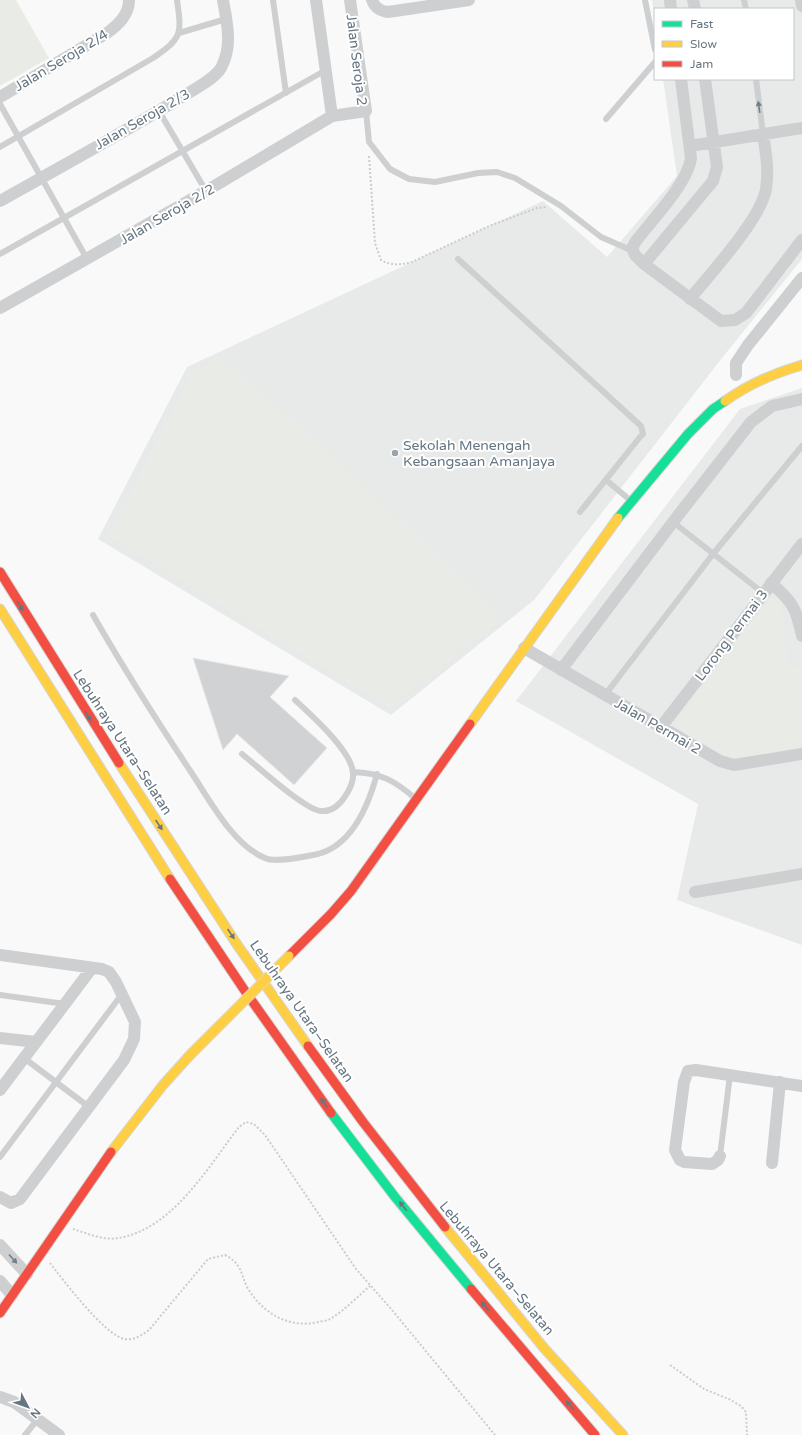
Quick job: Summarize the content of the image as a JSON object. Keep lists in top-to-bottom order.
{
  "streets": {
    "main road": ["Lebuhraya Utara–Selatan"],
    "street": [
      "Jalan Seroja 2/4",
      "Jalan Seroja 2",
      "Jalan Seroja 2/3",
      "Jalan Seroja 2/2",
      "Lorong Permai 3",
      "Jalan Permai 2"
    ]
  },
  "crossings": [
    ["Jalan Seroja 2", "Jalan Seroja 2/2"],
    ["Lorong Permai 3", "Jalan Permai 2"]
  ],
  "places": ["Sekolah Menengah Kebangsaan Amanjaya"],
  "legend": ["Fast", "Slow", "Jam"],
  "north": "bottom right"
}
